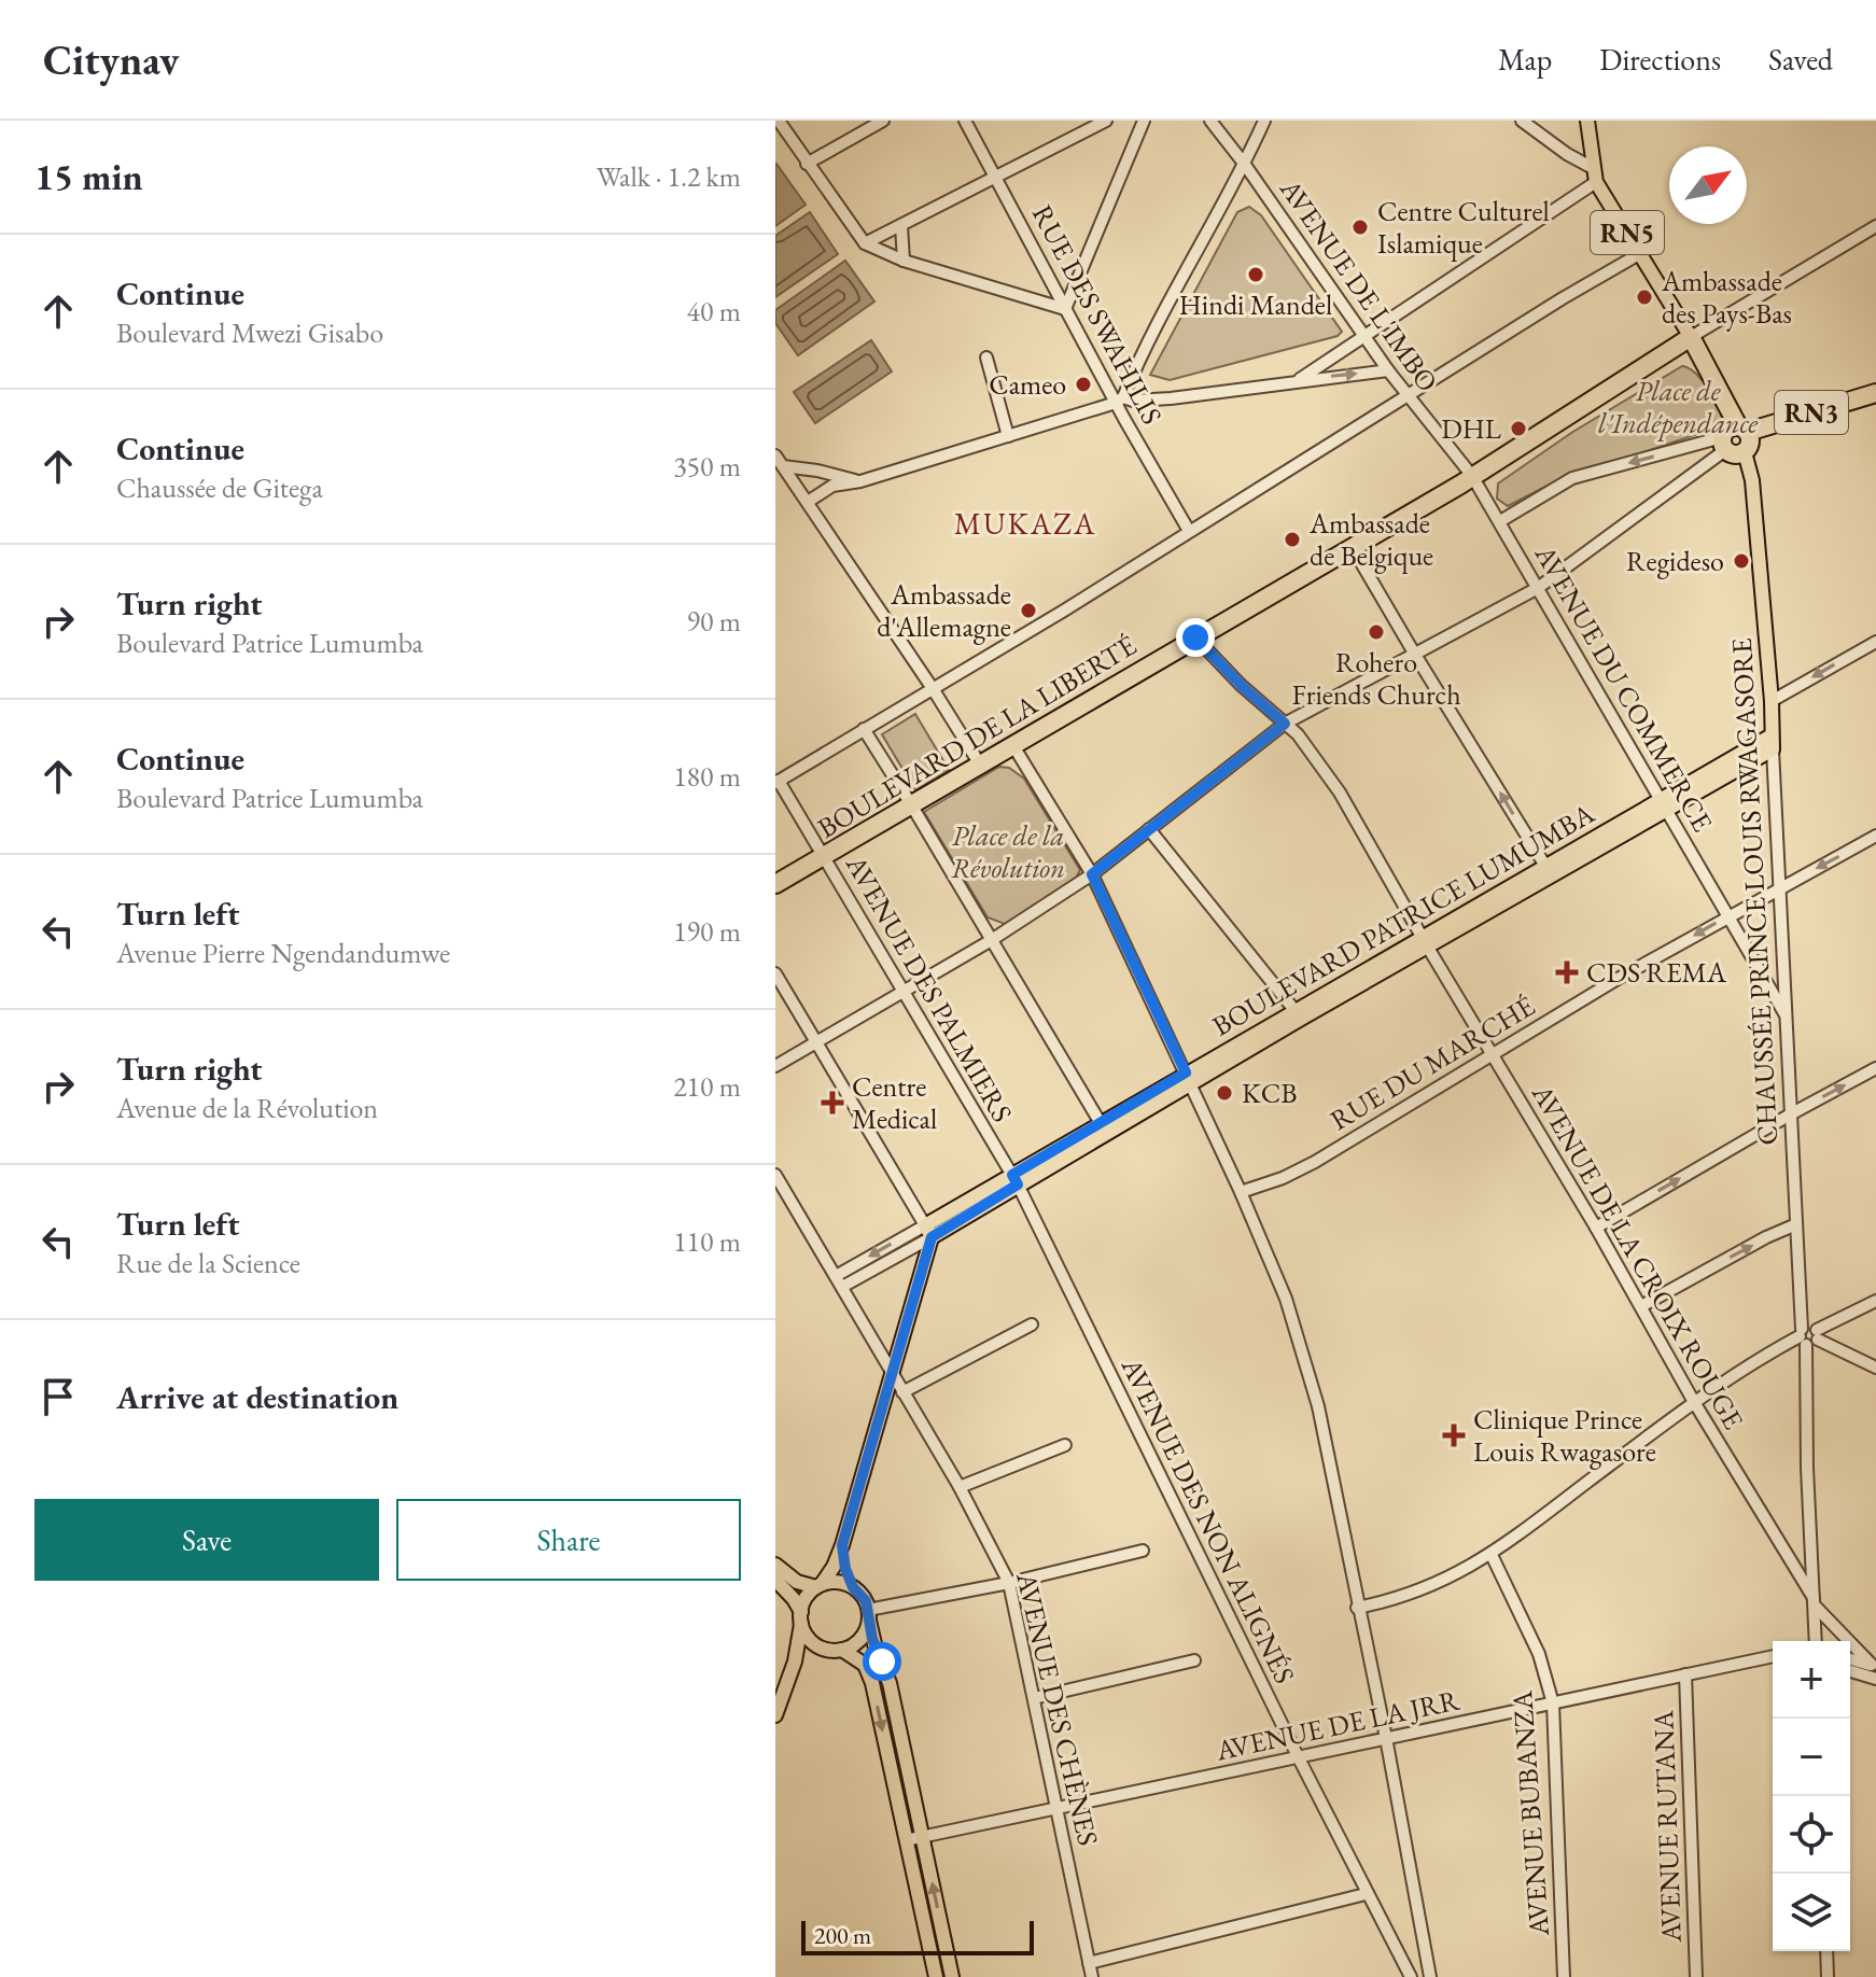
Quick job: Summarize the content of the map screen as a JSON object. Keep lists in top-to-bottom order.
{
  "streets": {
    "highway": ["RN5", "RN3", "BOULEVARD DE LA LIBERTÉ"],
    "main road": ["CHAUSSÉE PRINCE LOUIS RWAGASORE", "BOULEVARD PATRICE LUMUMBA"],
    "street": [
      "AVENUE DE L'IMBO",
      "RUE DES SWAHILIS",
      "AVENUE DU COMMERCE",
      "AVENUE DES PALMIERS",
      "RUE DU MARCHÉ",
      "AVENUE DE LA CROIX ROUGE",
      "AVENUE DES NON ALIGNÉS",
      "AVENUE DES CHÈNES",
      "AVENUE DE LA JRR",
      "AVENUE BUBANZA",
      "AVENUE RUTANA"
    ]
  },
  "crossings": [
    ["RN5", "RN3"],
    ["RN5", "BOULEVARD DE LA LIBERTÉ"],
    ["RN5", "CHAUSSÉE PRINCE LOUIS RWAGASORE"],
    ["AVENUE DE L'IMBO", "AVENUE DU COMMERCE"],
    ["AVENUE DE L'IMBO", "BOULEVARD DE LA LIBERTÉ"],
    ["RN3", "CHAUSSÉE PRINCE LOUIS RWAGASORE"],
    ["AVENUE DU COMMERCE", "BOULEVARD DE LA LIBERTÉ"],
    ["AVENUE DU COMMERCE", "CHAUSSÉE PRINCE LOUIS RWAGASORE"],
    ["AVENUE DU COMMERCE", "BOULEVARD PATRICE LUMUMBA"],
    ["AVENUE DU COMMERCE", "RUE DU MARCHÉ"],
    ["BOULEVARD DE LA LIBERTÉ", "AVENUE DES PALMIERS"],
    ["BOULEVARD DE LA LIBERTÉ", "AVENUE DE LA CROIX ROUGE"],
    ["CHAUSSÉE PRINCE LOUIS RWAGASORE", "BOULEVARD PATRICE LUMUMBA"],
    ["CHAUSSÉE PRINCE LOUIS RWAGASORE", "RUE DU MARCHÉ"],
    ["CHAUSSÉE PRINCE LOUIS RWAGASORE", "AVENUE DE LA CROIX ROUGE"],
    ["BOULEVARD PATRICE LUMUMBA", "AVENUE DES PALMIERS"],
    ["BOULEVARD PATRICE LUMUMBA", "AVENUE DE LA CROIX ROUGE"],
    ["BOULEVARD PATRICE LUMUMBA", "AVENUE DES NON ALIGNÉS"],
    ["BOULEVARD PATRICE LUMUMBA", "AVENUE DES CHÈNES"],
    ["AVENUE DES PALMIERS", "AVENUE DES NON ALIGNÉS"],
    ["RUE DU MARCHÉ", "AVENUE DE LA CROIX ROUGE"],
    ["AVENUE DES NON ALIGNÉS", "AVENUE DE LA JRR"],
    ["AVENUE DES CHÈNES", "AVENUE DE LA JRR"],
    ["AVENUE DE LA JRR", "AVENUE BUBANZA"],
    ["AVENUE DE LA JRR", "AVENUE RUTANA"]
  ],
  "one_way": ["RUE DU MARCHÉ"],
  "districts": ["MUKAZA"],
  "parks": ["Place de l'Indépendance", "Place de la Révolution"],
  "places": {
    "other": [
      "Centre Culturel Islamique",
      "Hindi Mandel",
      "Ambassade des Pays-Bas",
      "Cameo",
      "DHL",
      "Ambassade de Belgique",
      "Regideso",
      "Ambassade d'Allemagne",
      "Rohero Friends Church",
      "KCB"
    ],
    "health": ["CDS REMA", "Centre Medical", "Clinique Prince Louis Rwagasore"]
  },
  "scale_bar": "200 m",
  "north": "top right",
  "page": {
    "header": "Citynav",
    "nav": ["Map", "Directions", "Saved"],
    "heading": ["15 min", "Walk · 1.2 km"],
    "list": [
      ["Continue", "Boulevard Mwezi Gisabo", "40 m"],
      ["Continue", "Chaussée de Gitega", "350 m"],
      ["Turn right", "Boulevard Patrice Lumumba", "90 m"],
      ["Continue", "Boulevard Patrice Lumumba", "180 m"],
      ["Turn left", "Avenue Pierre Ngendandumwe", "190 m"],
      ["Turn right", "Avenue de la Révolution", "210 m"],
      ["Turn left", "Rue de la Science", "110 m"],
      "Arrive at destination"
    ],
    "buttons": ["Save", "Share"],
    "map_buttons": ["+", "−"],
    "scale": "200 m"
  }
}
